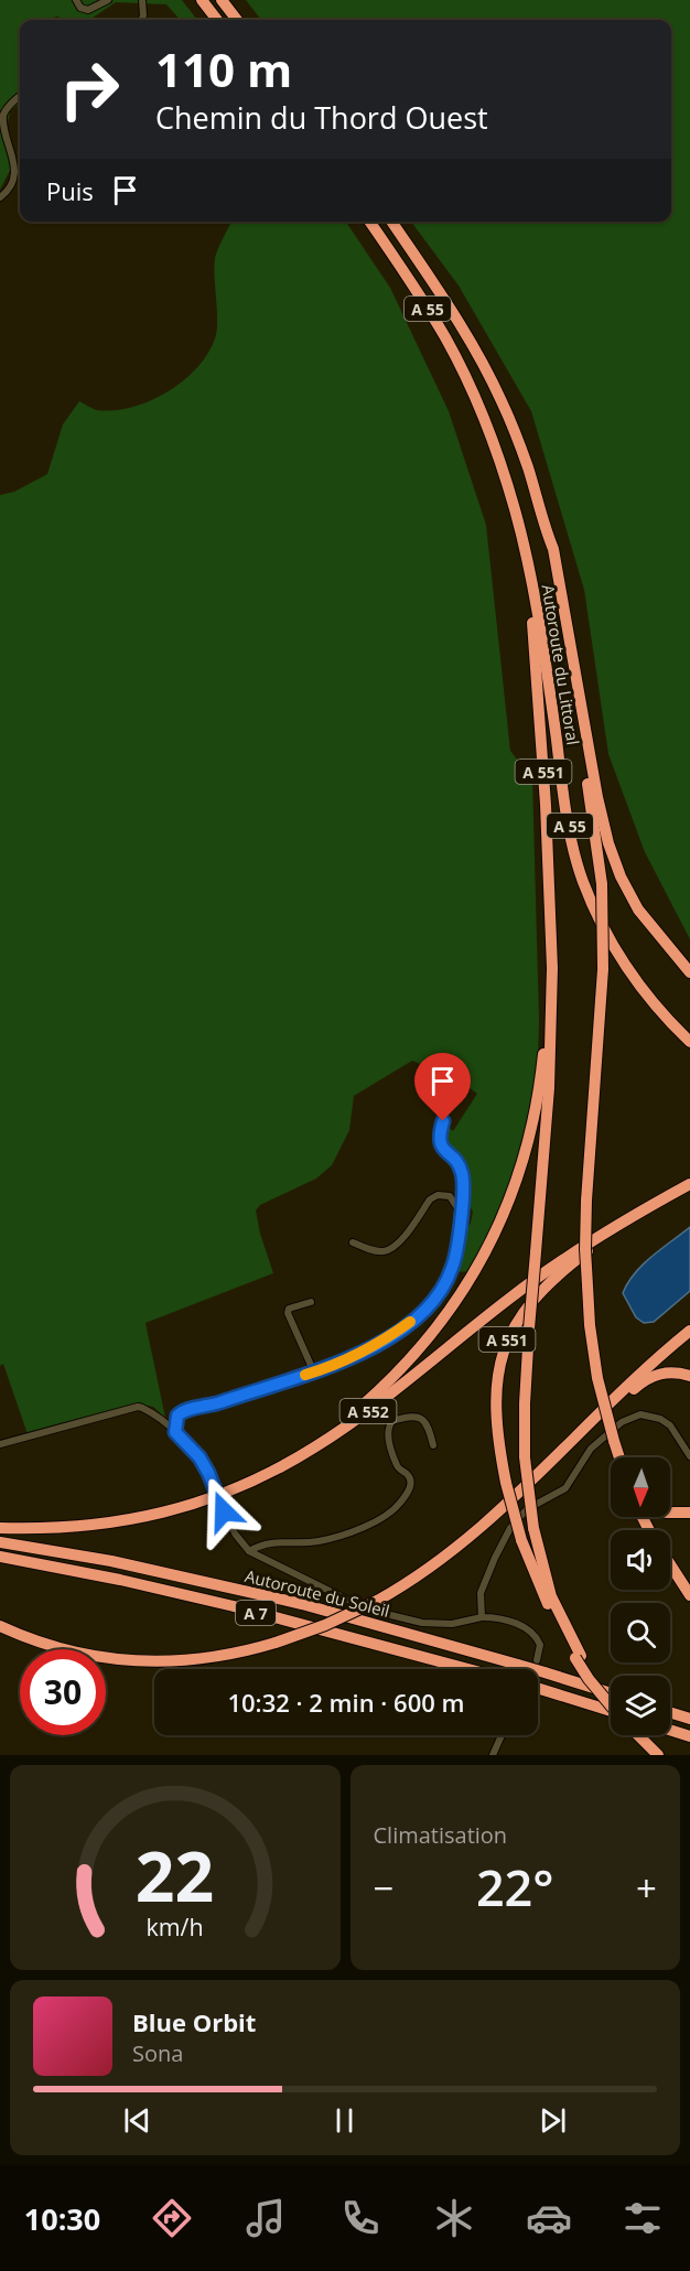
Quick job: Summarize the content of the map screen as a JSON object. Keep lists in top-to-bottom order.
{
  "streets": {
    "highway": [
      "A 55",
      "Autoroute du Littoral",
      "A 551",
      "A 552",
      "Autoroute du Soleil",
      "A 7"
    ]
  },
  "crossings": [
    ["Autoroute du Littoral", "A 551"],
    ["A 551", "A 552"]
  ],
  "north": "bottom",
  "page": {
    "turn": ["110 m", "Chemin du Thord Ouest"],
    "then": "Puis",
    "limit": "30",
    "trip": "10:32 · 2 min · 600 m",
    "tile": "Climatisation",
    "heat": ["−", "22°", "+"],
    "song": ["Blue Orbit", "Sona"],
    "tabs": "10:30",
    "gauge": ["22", "km/h"]
  }
}
